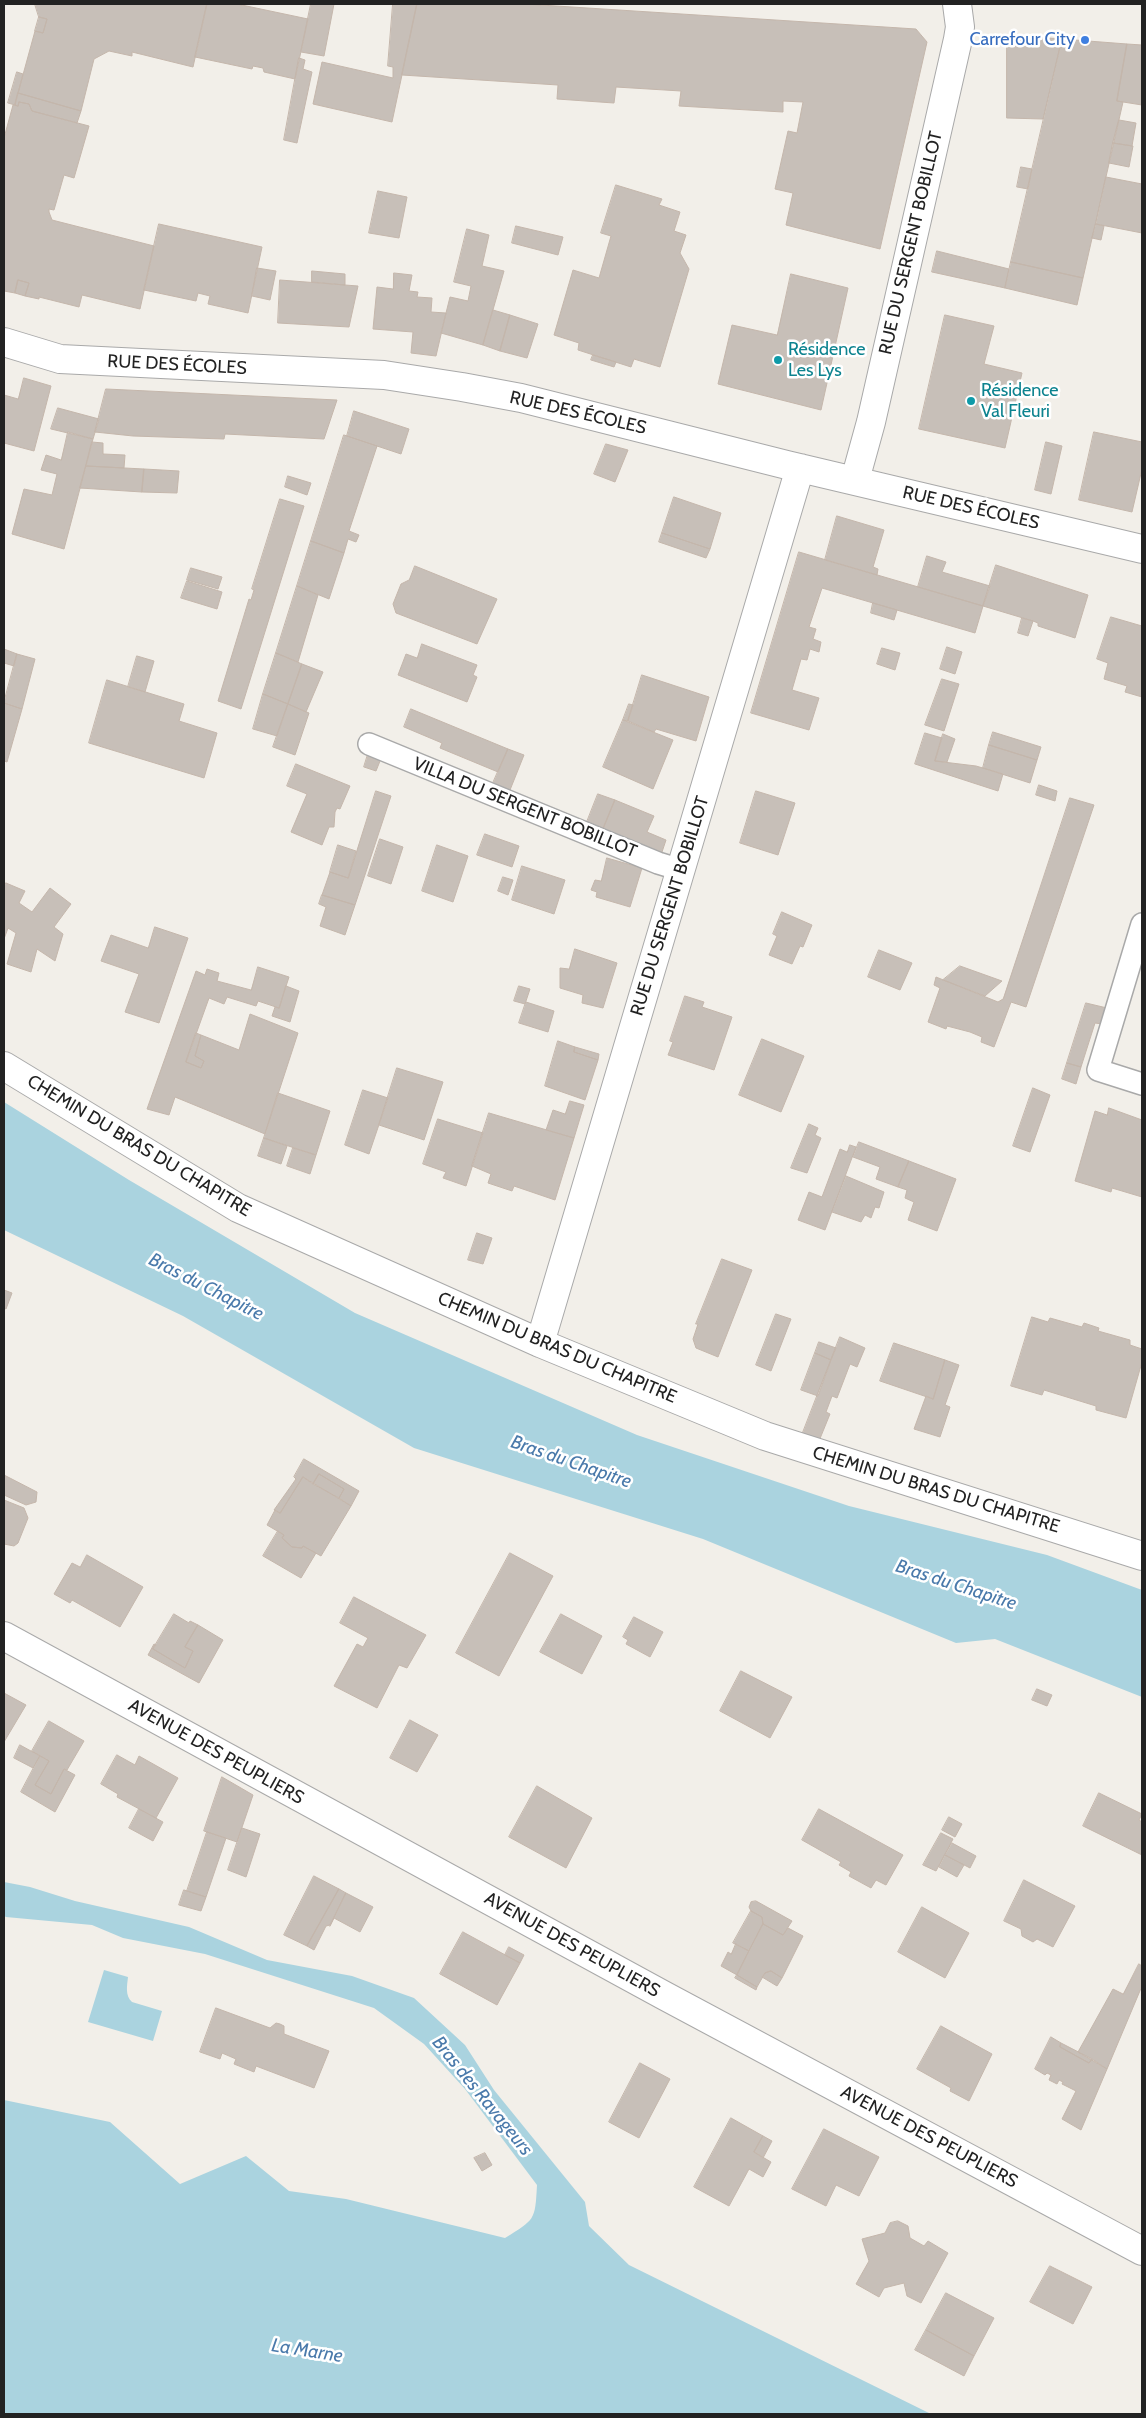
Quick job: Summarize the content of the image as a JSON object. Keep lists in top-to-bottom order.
{
  "streets": {
    "street": [
      "RUE DU SERGENT BOBILLOT",
      "RUE DES ÉCOLES",
      "CHEMIN DU BRAS DU CHAPITRE",
      "AVENUE DES PEUPLIERS"
    ],
    "lane": ["VILLA DU SERGENT BOBILLOT"]
  },
  "crossings": [
    ["RUE DU SERGENT BOBILLOT", "RUE DES ÉCOLES"],
    ["RUE DU SERGENT BOBILLOT", "VILLA DU SERGENT BOBILLOT"],
    ["RUE DU SERGENT BOBILLOT", "CHEMIN DU BRAS DU CHAPITRE"]
  ],
  "water": ["Bras du Chapitre", "Bras des Ravageurs", "La Marne"],
  "places": ["Carrefour City", "Résidence Les Lys", "Résidence Val Fleuri"]
}
